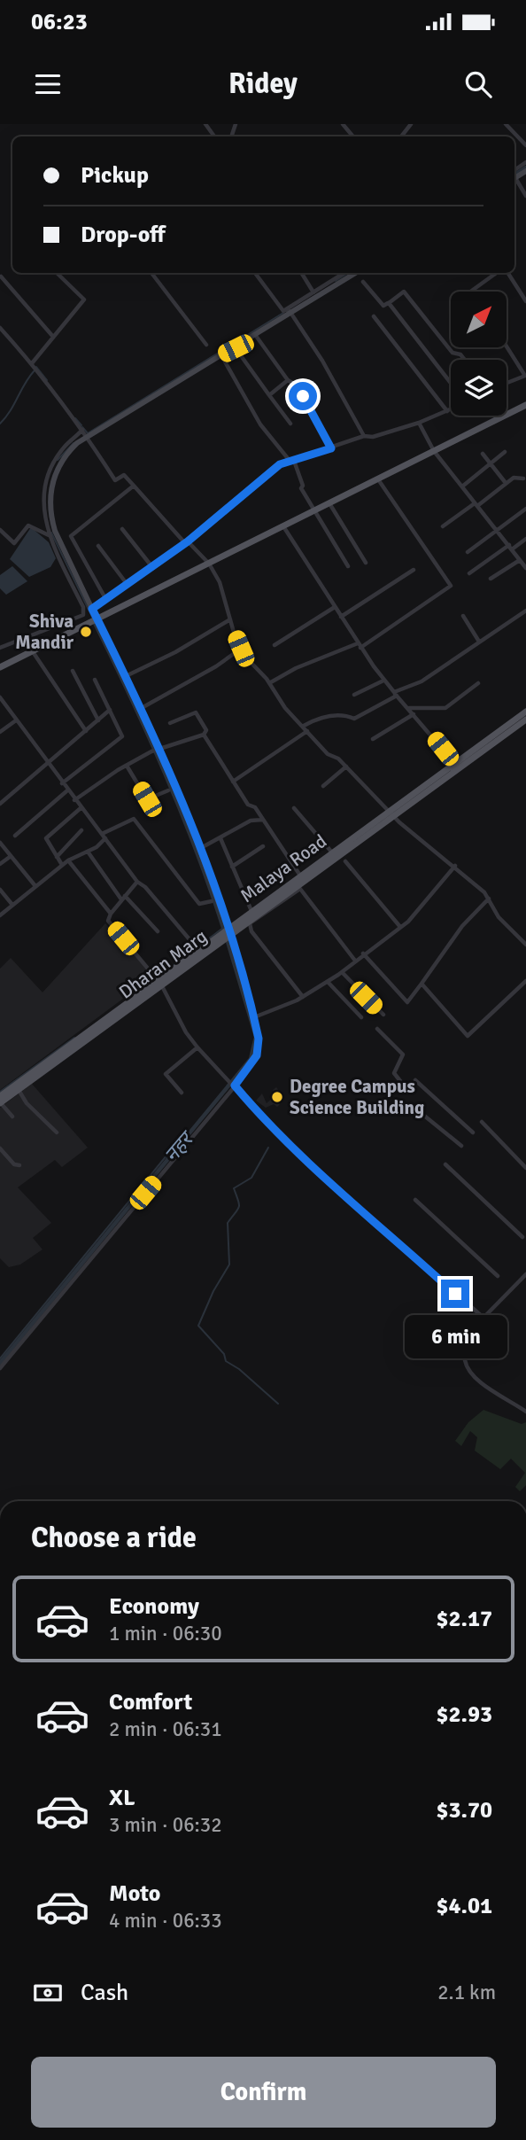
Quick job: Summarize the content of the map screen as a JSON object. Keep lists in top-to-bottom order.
{
  "streets": {
    "main road": ["Malaya Road", "Dharan Marg"]
  },
  "crossings": [
    ["Malaya Road", "Dharan Marg"]
  ],
  "water": ["नहर"],
  "places": ["Shiva Mandir", "Degree Campus Science Building"],
  "north": "top right",
  "page": {
    "status": "06:23",
    "header": "Ridey",
    "banner": ["Pickup", "Drop-off"],
    "bubble": "6 min",
    "heading": "Choose a ride",
    "list": [
      {
        "name": "Economy",
        "note": "1 min · 06:30",
        "value": "$2.17"
      },
      {
        "name": "Comfort",
        "note": "2 min · 06:31",
        "value": "$2.93"
      },
      {
        "name": "XL",
        "note": "3 min · 06:32",
        "value": "$3.70"
      },
      {
        "name": "Moto",
        "note": "4 min · 06:33",
        "value": "$4.01"
      }
    ],
    "pay": ["Cash", "2.1 km"],
    "buttons": "Confirm"
  }
}
